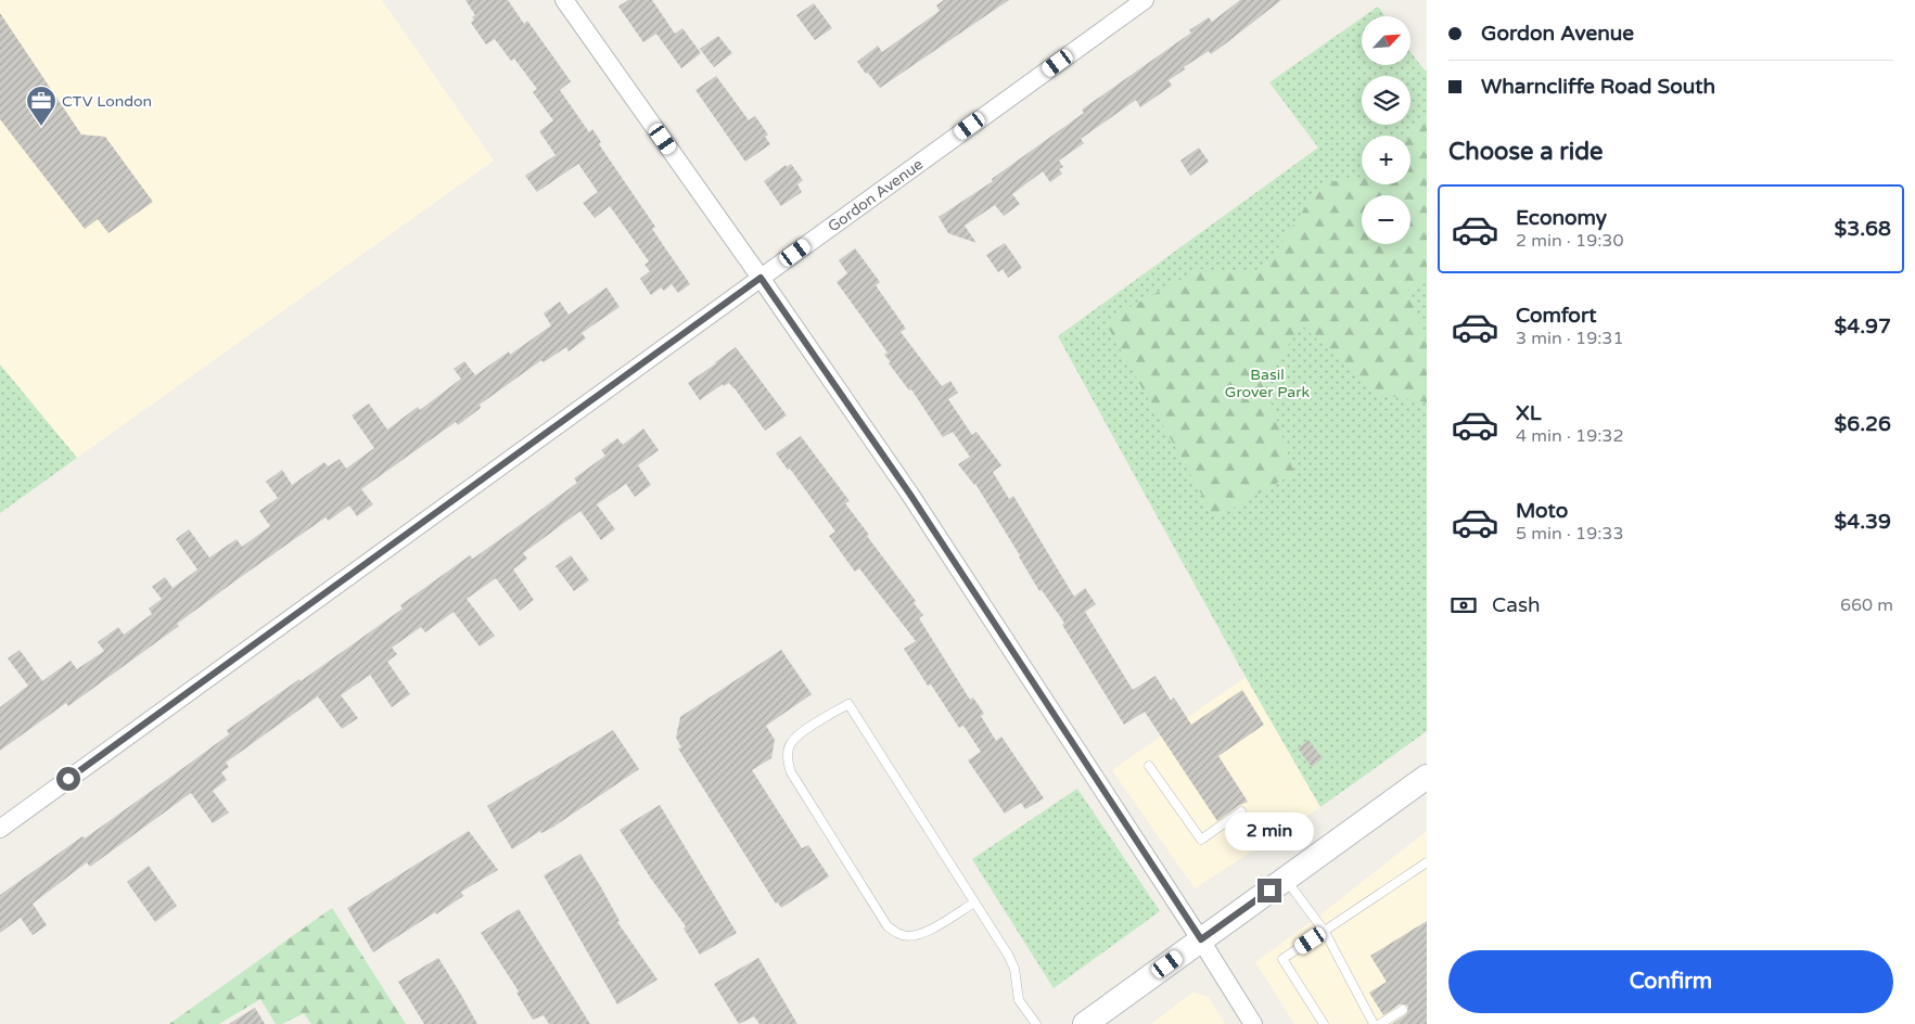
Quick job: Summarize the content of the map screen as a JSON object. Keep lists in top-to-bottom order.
{
  "streets": {
    "street": ["Gordon Avenue"]
  },
  "parks": ["Basil Grover Park"],
  "places": {
    "office": ["CTV London"]
  },
  "north": "top right",
  "page": {
    "banner": ["Gordon Avenue", "Wharncliffe Road South"],
    "map_buttons": ["+", "−"],
    "heading": "Choose a ride",
    "list": [
      {
        "name": "Economy",
        "note": "2 min · 19:30",
        "value": "$3.68"
      },
      {
        "name": "Comfort",
        "note": "3 min · 19:31",
        "value": "$4.97"
      },
      {
        "name": "XL",
        "note": "4 min · 19:32",
        "value": "$6.26"
      },
      {
        "name": "Moto",
        "note": "5 min · 19:33",
        "value": "$4.39"
      }
    ],
    "pay": ["Cash", "660 m"],
    "bubble": "2 min",
    "buttons": "Confirm"
  }
}
